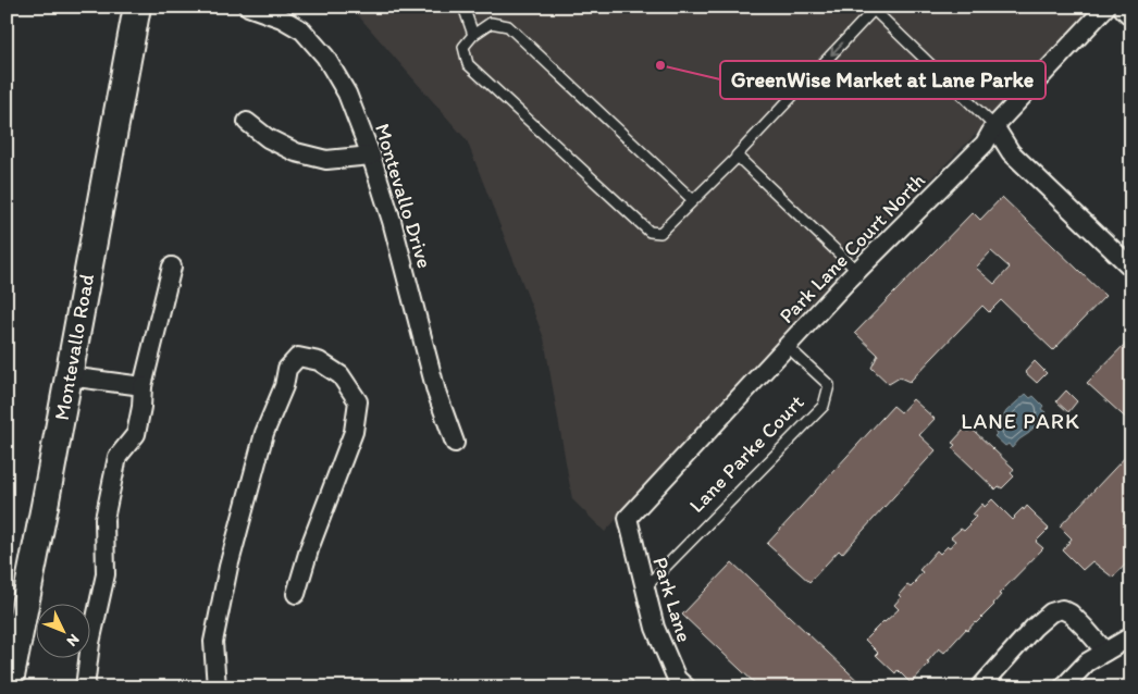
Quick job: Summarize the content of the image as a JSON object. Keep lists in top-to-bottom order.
{
  "streets": {
    "main road": ["Montevallo Road"],
    "street": ["Montevallo Drive", "Park Lane Court North", "Park Lane"],
    "lane": ["Lane Parke Court"]
  },
  "crossings": [
    ["Park Lane Court North", "Lane Parke Court"],
    ["Park Lane Court North", "Park Lane"],
    ["Lane Parke Court", "Park Lane"]
  ],
  "districts": ["LANE PARK"],
  "places": ["GreenWise Market at Lane Parke"],
  "north": "bottom right"
}
